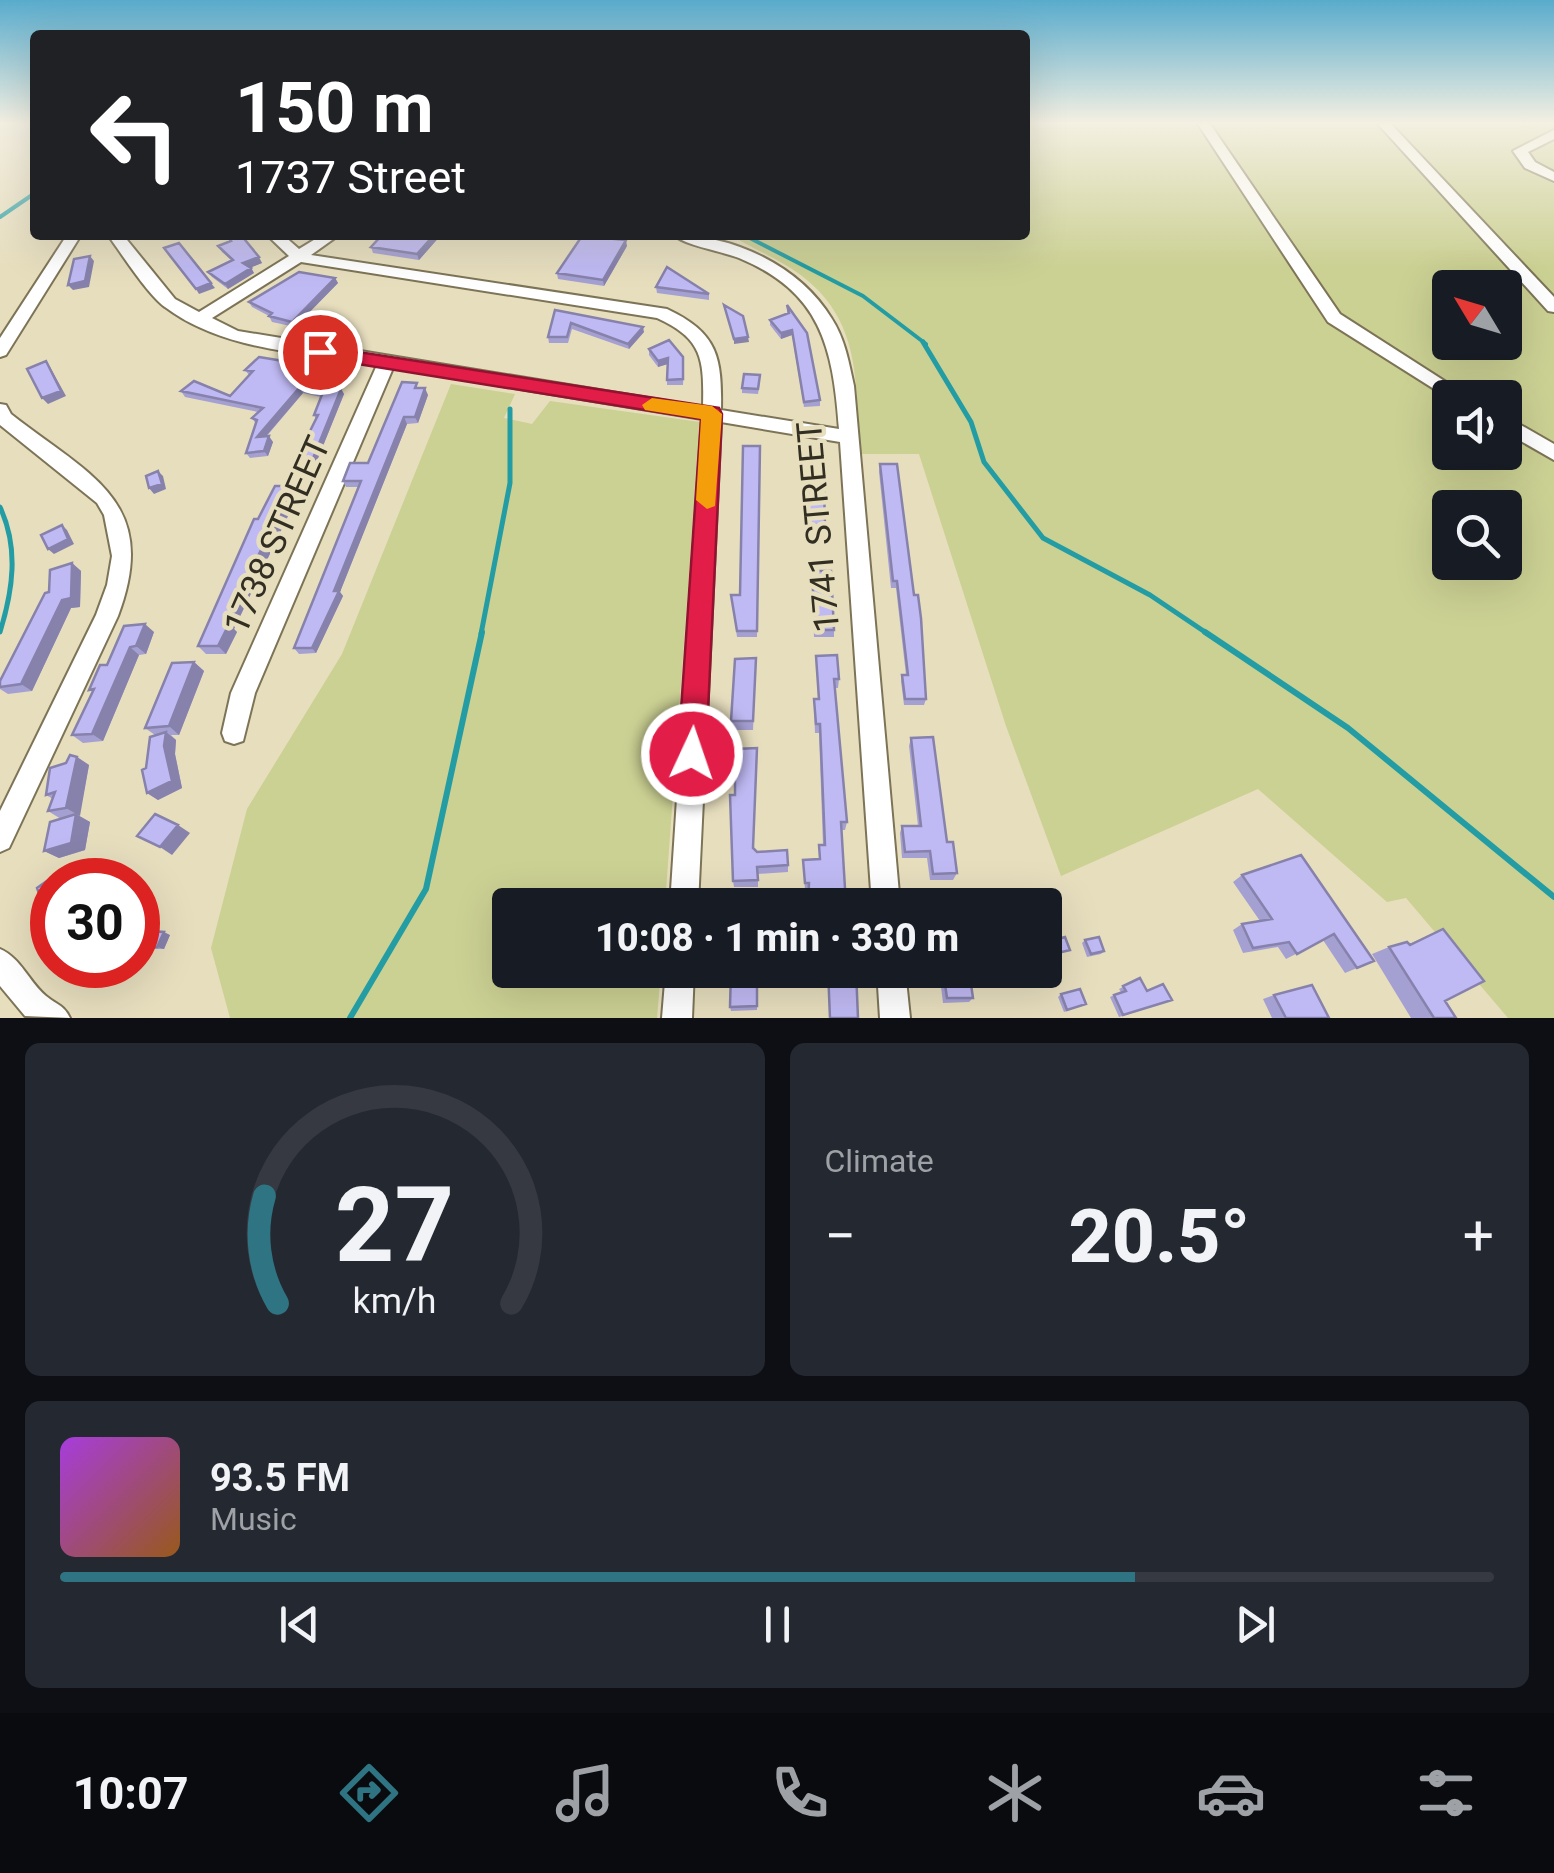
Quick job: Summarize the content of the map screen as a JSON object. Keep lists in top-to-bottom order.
{
  "streets": {
    "street": ["1741 STREET", "1738 STREET"]
  },
  "north": "top left",
  "page": {
    "turn": ["150 m", "1737 Street"],
    "limit": "30",
    "trip": "10:08 · 1 min · 330 m",
    "tile": "Climate",
    "heat": ["−", "20.5°", "+"],
    "song": ["93.5 FM", "Music"],
    "tabs": "10:07",
    "gauge": ["27", "km/h"]
  }
}
